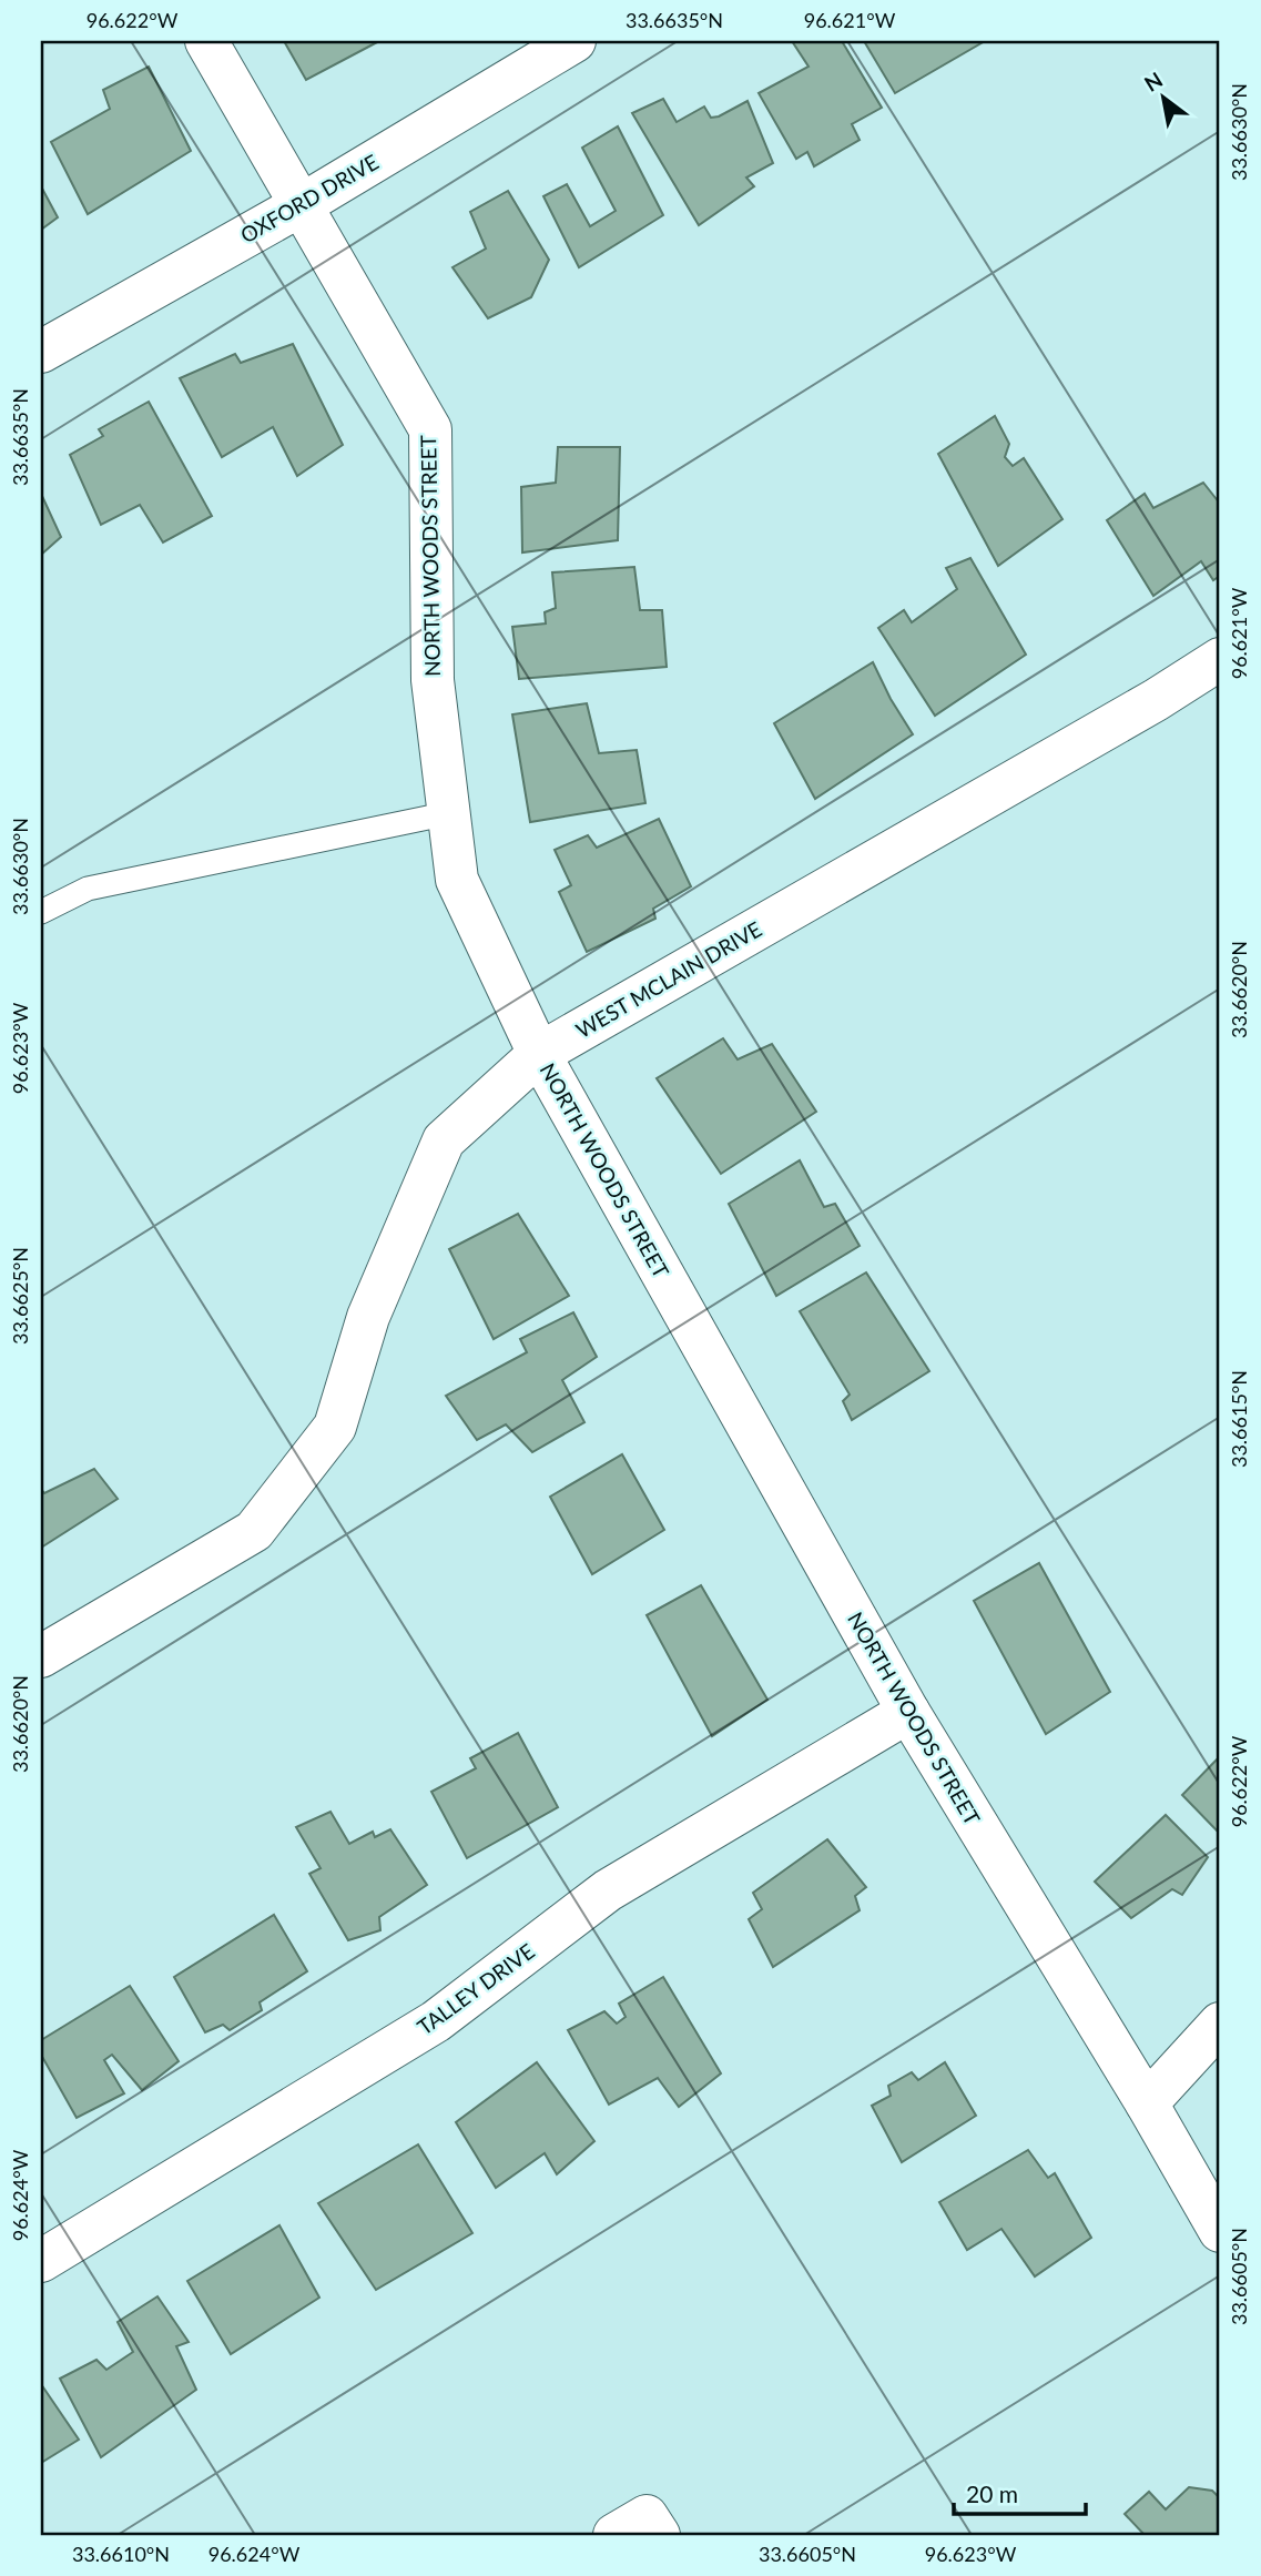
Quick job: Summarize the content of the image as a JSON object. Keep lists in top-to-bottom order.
{
  "streets": {
    "street": [
      "OXFORD DRIVE",
      "NORTH WOODS STREET",
      "WEST MCLAIN DRIVE",
      "TALLEY DRIVE"
    ]
  },
  "crossings": [
    ["OXFORD DRIVE", "NORTH WOODS STREET"],
    ["NORTH WOODS STREET", "WEST MCLAIN DRIVE"],
    ["NORTH WOODS STREET", "TALLEY DRIVE"]
  ],
  "scale_bar": "20 m",
  "north": "top left",
  "coordinates": [
    "96.622°W",
    "33.6635°N",
    "96.621°W",
    "33.6630°N",
    "33.6620°N",
    "96.623°W",
    "33.6625°N",
    "33.6615°N",
    "96.624°W",
    "33.6605°N",
    "33.6610°N"
  ]
}
